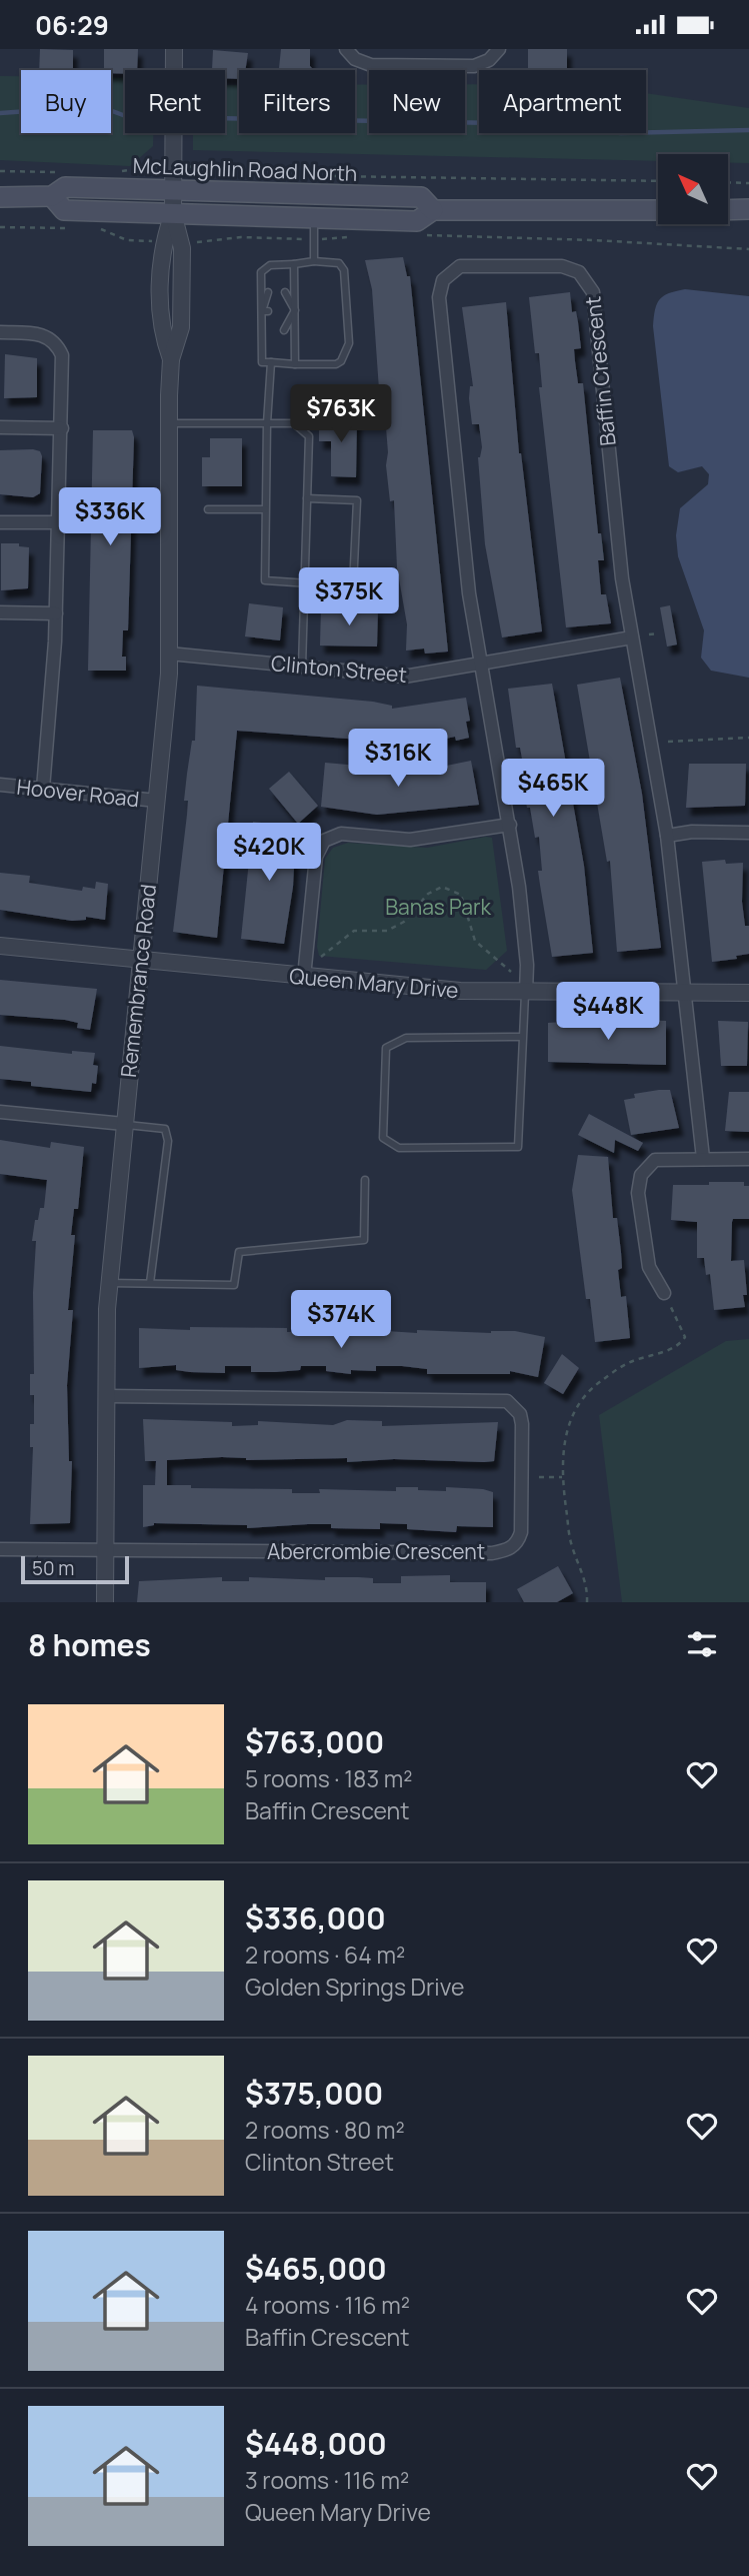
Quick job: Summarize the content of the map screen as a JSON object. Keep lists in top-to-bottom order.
{
  "streets": {
    "main road": ["McLaughlin Road North"],
    "street": [
      "Baffin Crescent",
      "Clinton Street",
      "Hoover Road",
      "Remembrance Road",
      "Queen Mary Drive",
      "Abercrombie Crescent"
    ]
  },
  "crossings": [
    ["McLaughlin Road North", "Remembrance Road"],
    ["Baffin Crescent", "Clinton Street"],
    ["Baffin Crescent", "Queen Mary Drive"],
    ["Clinton Street", "Remembrance Road"],
    ["Hoover Road", "Remembrance Road"],
    ["Remembrance Road", "Queen Mary Drive"],
    ["Remembrance Road", "Abercrombie Crescent"]
  ],
  "parks": ["Banas Park"],
  "scale_bar": "50 m",
  "north": "top left",
  "page": {
    "status": "06:29",
    "chip": [
      "Buy",
      "Rent",
      "Filters",
      "New",
      "Apartment"
    ],
    "price": [
      "$763K",
      "$336K",
      "$375K",
      "$316K",
      "$465K",
      "$420K",
      "$448K",
      "$374K"
    ],
    "scale": "50 m",
    "heading": "8 homes",
    "list": [
      {
        "name": "$763,000",
        "note": "5 rooms · 183 m² · Baffin Crescent"
      },
      {
        "name": "$336,000",
        "note": "2 rooms · 64 m² · Golden Springs Drive"
      },
      {
        "name": "$375,000",
        "note": "2 rooms · 80 m² · Clinton Street"
      },
      {
        "name": "$465,000",
        "note": "4 rooms · 116 m² · Baffin Crescent"
      },
      {
        "name": "$448,000",
        "note": "3 rooms · 116 m² · Queen Mary Drive"
      }
    ]
  }
}
